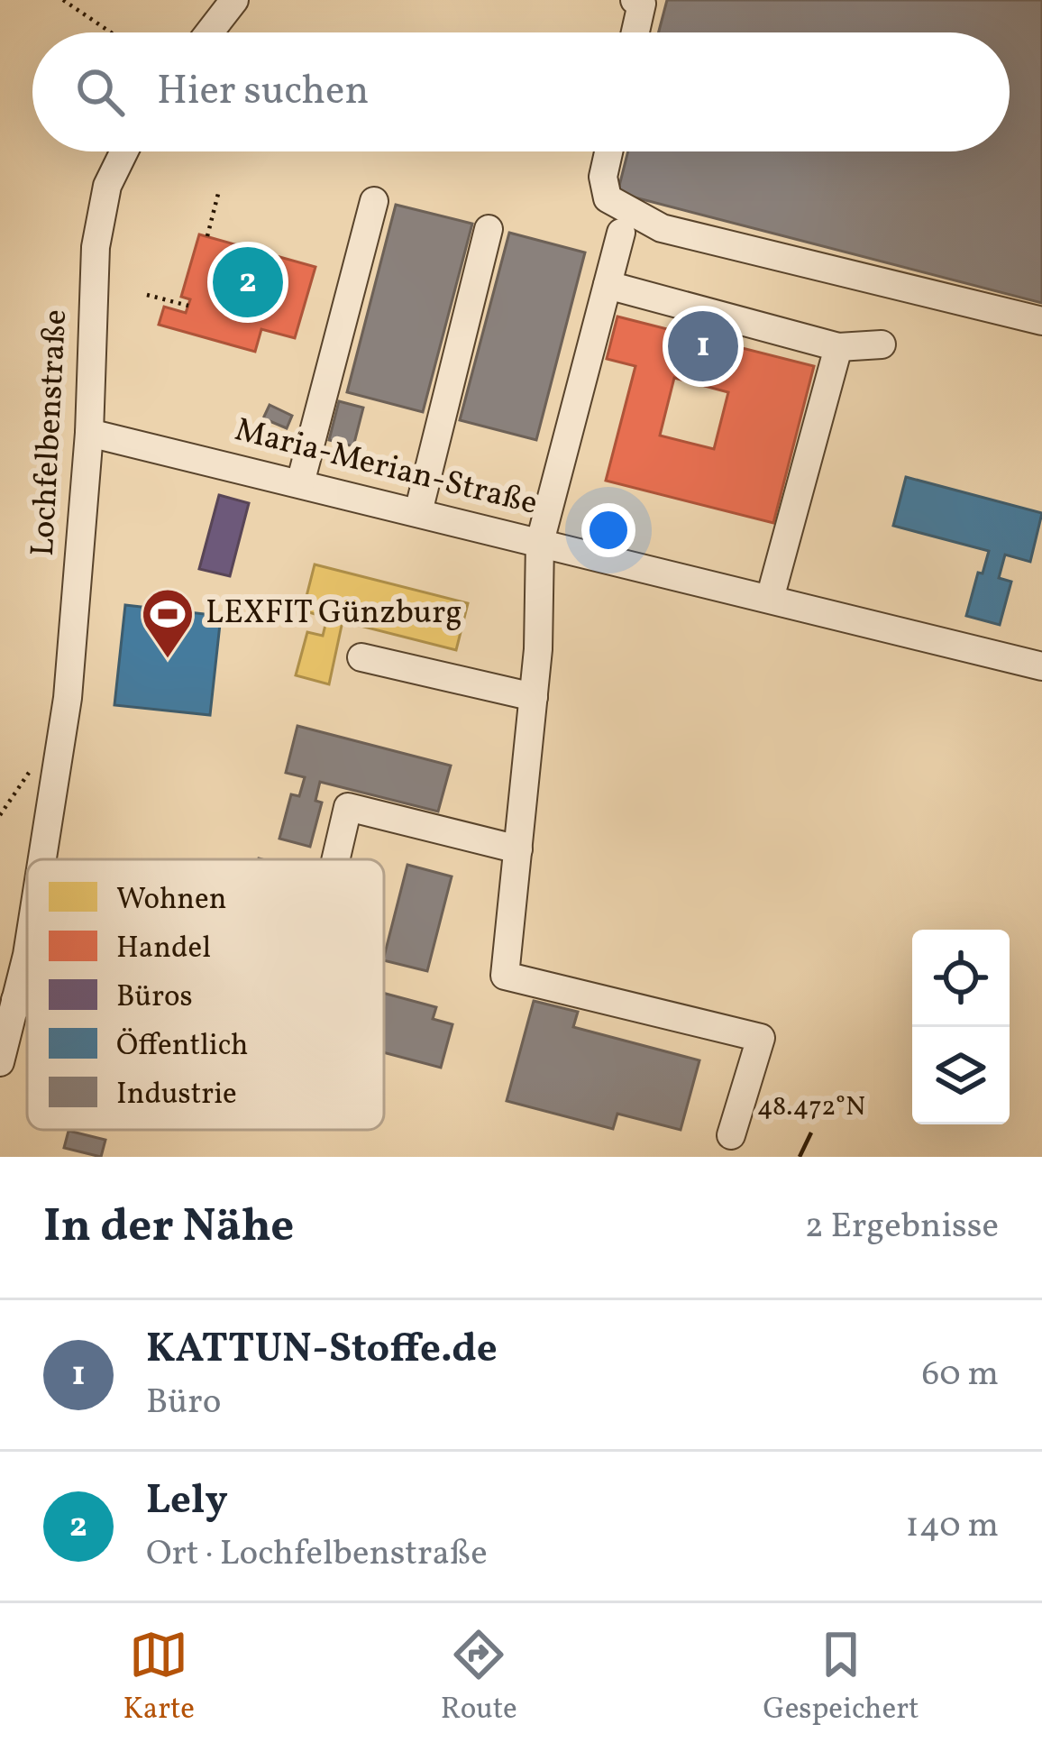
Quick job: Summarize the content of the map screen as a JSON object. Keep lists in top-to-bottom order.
{
  "streets": {
    "street": ["Lochfelbenstraße", "Maria-Merian-Straße"]
  },
  "crossings": [
    ["Lochfelbenstraße", "Maria-Merian-Straße"]
  ],
  "places": {
    "sports": ["LEXFIT Günzburg"]
  },
  "legend": [
    "Wohnen",
    "Handel",
    "Büros",
    "Öffentlich",
    "Industrie"
  ],
  "page": {
    "search": "Hier suchen",
    "pins": ["2", "1"],
    "heading": ["In der Nähe", "2 Ergebnisse"],
    "list": [
      {
        "mark": "1",
        "name": "KATTUN-Stoffe.de",
        "note": "Büro",
        "value": "60 m"
      },
      {
        "mark": "2",
        "name": "Lely",
        "note": "Ort · Lochfelbenstraße",
        "value": "140 m"
      }
    ],
    "nav": ["Karte", "Route", "Gespeichert"]
  },
  "coordinates": ["48.472°N"]
}
